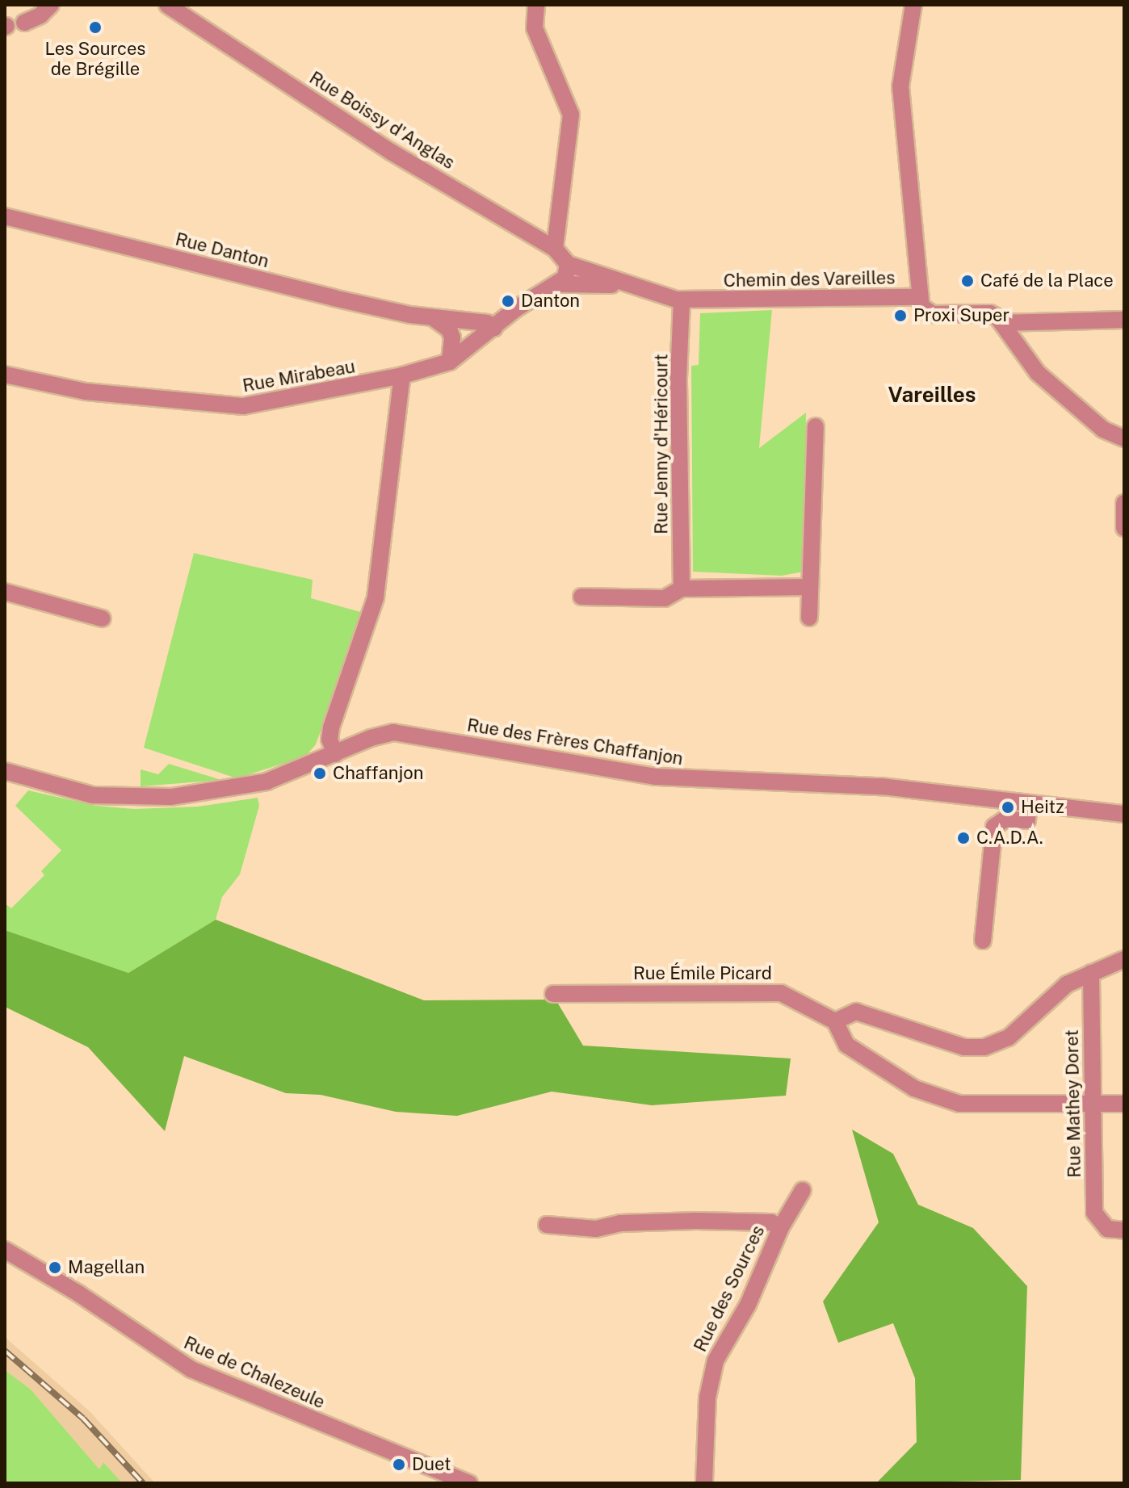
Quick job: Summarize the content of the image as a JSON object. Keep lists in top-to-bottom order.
{
  "streets": {
    "street": [
      "Rue Boissy d'Anglas",
      "Rue Danton",
      "Chemin des Vareilles",
      "Rue Mirabeau",
      "Rue Jenny d'Héricourt",
      "Rue des Frères Chaffanjon",
      "Rue Émile Picard",
      "Rue Mathey Doret",
      "Rue des Sources",
      "Rue de Chalezeule"
    ]
  },
  "crossings": [
    ["Rue Boissy d'Anglas", "Chemin des Vareilles"],
    ["Rue Boissy d'Anglas", "Rue Mirabeau"],
    ["Rue Danton", "Rue Mirabeau"],
    ["Chemin des Vareilles", "Rue Mirabeau"],
    ["Chemin des Vareilles", "Rue Jenny d'Héricourt"]
  ],
  "districts": ["Vareilles"],
  "places": [
    "Les Sources de Brégille",
    "Café de la Place",
    "Danton",
    "Proxi Super",
    "Chaffanjon",
    "Heitz",
    "C.A.D.A.",
    "Magellan",
    "Duet"
  ]
}
